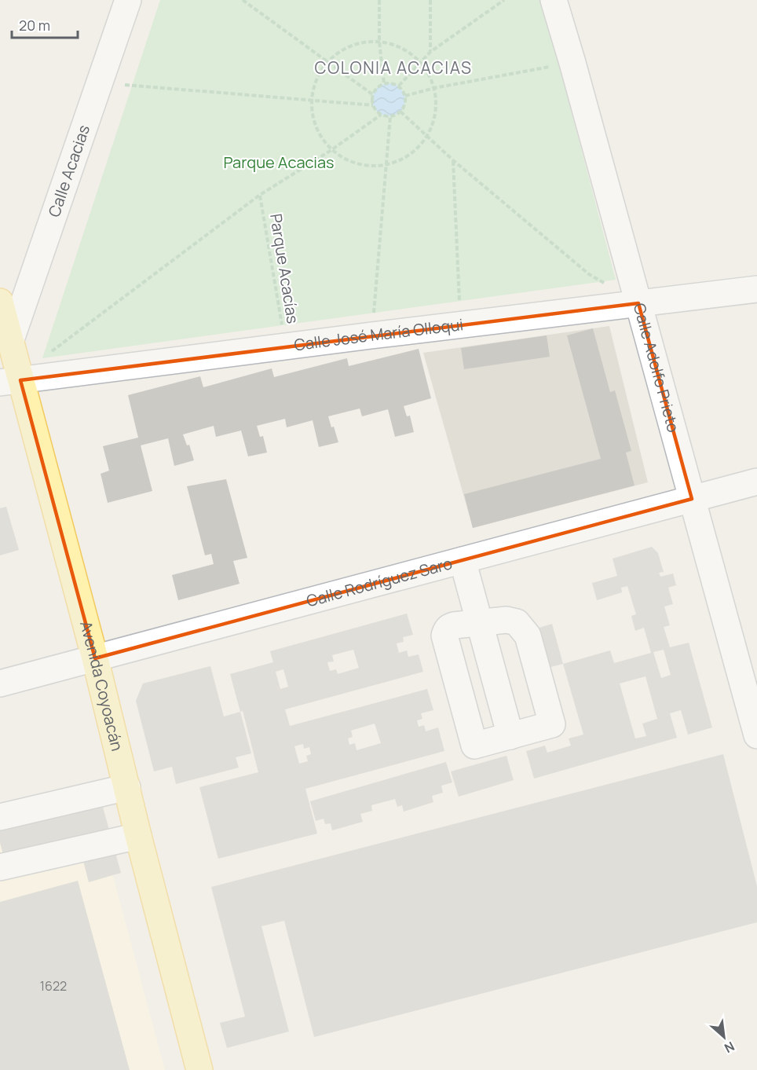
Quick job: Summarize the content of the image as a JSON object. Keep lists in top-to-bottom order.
{
  "streets": {
    "main road": ["Avenida Coyoacán"],
    "street": [
      "Calle Acacias",
      "Calle José María Olloqui",
      "Calle Adolfo Prieto",
      "Calle Rodríguez Saro"
    ],
    "path": ["Parque Acacías"]
  },
  "crossings": [
    ["Calle Acacias", "Avenida Coyoacán"],
    ["Calle José María Olloqui", "Calle Adolfo Prieto"],
    ["Calle José María Olloqui", "Avenida Coyoacán"],
    ["Calle Adolfo Prieto", "Calle Rodríguez Saro"],
    ["Calle Rodríguez Saro", "Avenida Coyoacán"]
  ],
  "districts": ["COLONIA ACACIAS"],
  "parks": ["Parque Acacias"],
  "house_numbers": ["1622"],
  "scale_bar": "20 m",
  "north": "bottom right"
}
